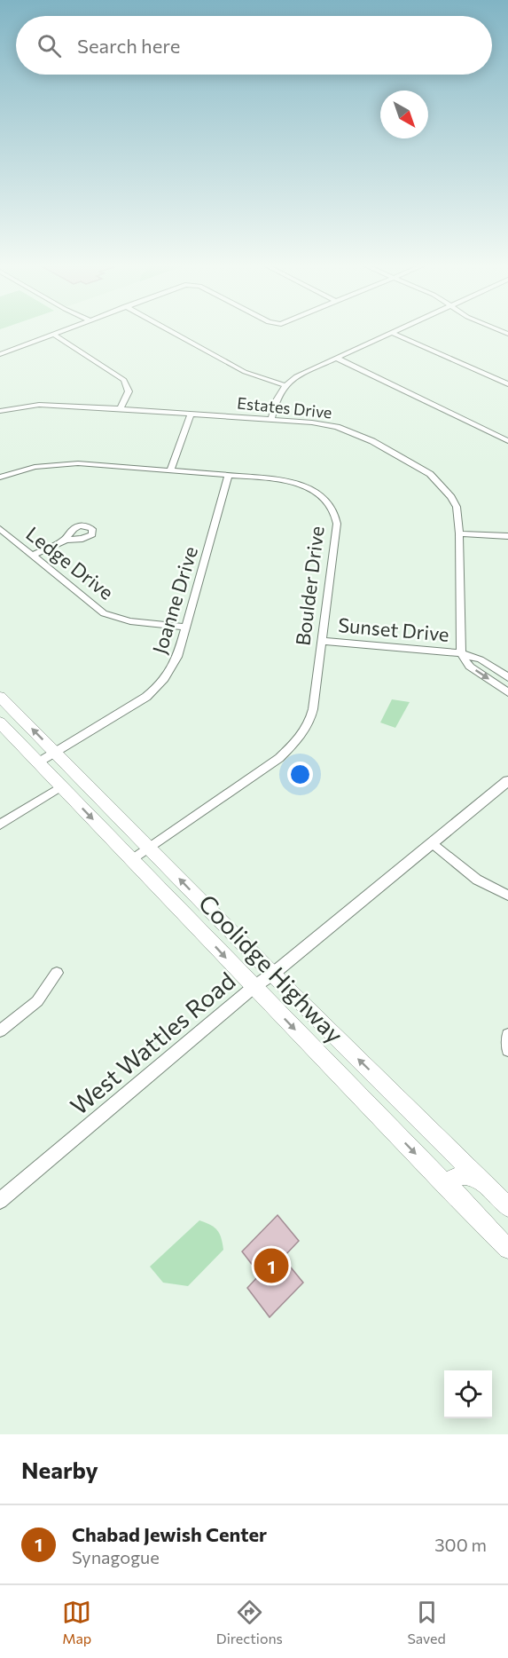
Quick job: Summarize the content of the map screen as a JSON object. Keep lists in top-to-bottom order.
{
  "streets": {
    "main road": ["Coolidge Highway"],
    "street": [
      "Estates Drive",
      "Ledge Drive",
      "Boulder Drive",
      "Joanne Drive",
      "Sunset Drive",
      "West Wattles Road"
    ]
  },
  "crossings": [
    ["Estates Drive", "Sunset Drive"],
    ["Ledge Drive", "Joanne Drive"],
    ["Boulder Drive", "Joanne Drive"],
    ["Boulder Drive", "Sunset Drive"],
    ["Boulder Drive", "Coolidge Highway"],
    ["Joanne Drive", "Coolidge Highway"],
    ["Coolidge Highway", "West Wattles Road"]
  ],
  "north": "bottom right",
  "page": {
    "search": "Search here",
    "pins": "1",
    "heading": "Nearby",
    "list": [
      {
        "mark": "1",
        "name": "Chabad Jewish Center",
        "note": "Synagogue",
        "value": "300 m"
      }
    ],
    "nav": ["Map", "Directions", "Saved"]
  }
}
